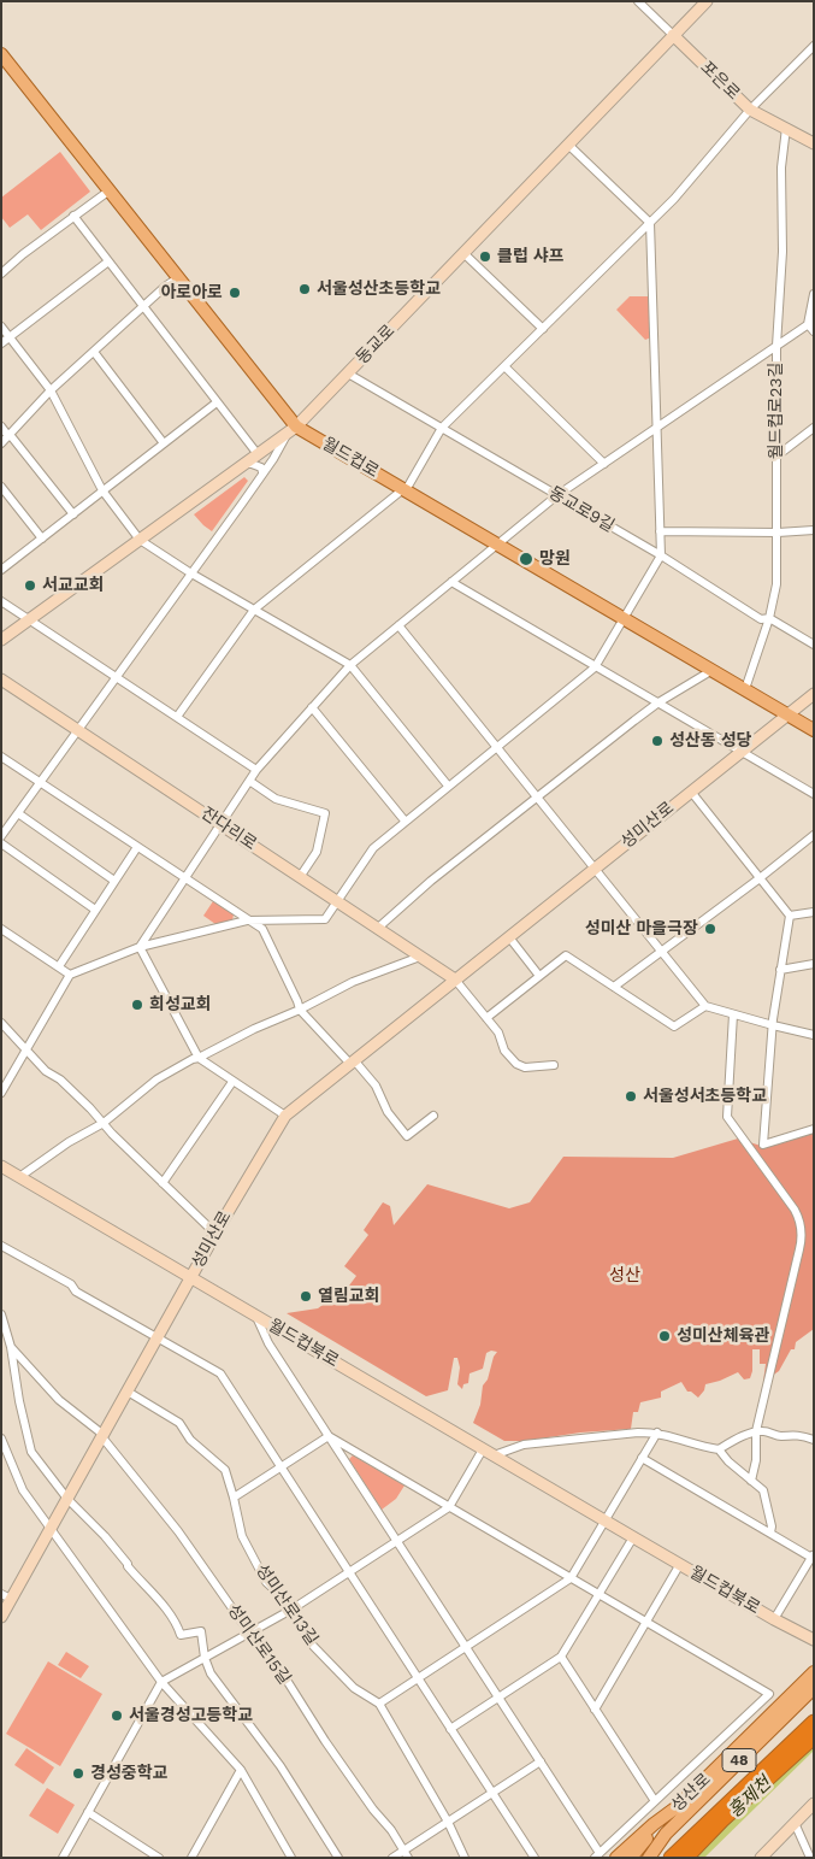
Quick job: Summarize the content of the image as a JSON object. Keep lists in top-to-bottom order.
{
  "streets": {
    "main road": ["월드컵로", "48", "성산로"],
    "street": [
      "포은로",
      "동교로",
      "월드컵로23길",
      "동교로9길",
      "성미산로",
      "잔다리로",
      "월드컵북로",
      "성미산로13길",
      "성미산로15길"
    ]
  },
  "crossings": [
    ["포은로", "동교로"],
    ["포은로", "월드컵로23길"],
    ["동교로", "월드컵로"],
    ["동교로", "동교로9길"],
    ["월드컵로23길", "월드컵로"],
    ["월드컵로23길", "동교로9길"],
    ["월드컵로", "성미산로"],
    ["성미산로", "잔다리로"],
    ["성미산로", "월드컵북로"],
    ["성미산로", "성미산로13길"],
    ["성미산로", "성미산로15길"],
    ["48", "성산로"]
  ],
  "water": ["홍제천"],
  "parks": ["성산"],
  "places": [
    "클럽 샤프",
    "서울성산초등학교",
    "아로아로",
    "망원",
    "서교교회",
    "성산동 성당",
    "성미산 마을극장",
    "희성교회",
    "서울성서초등학교",
    "열림교회",
    "성미산체육관",
    "서울경성고등학교",
    "경성중학교"
  ]
}
